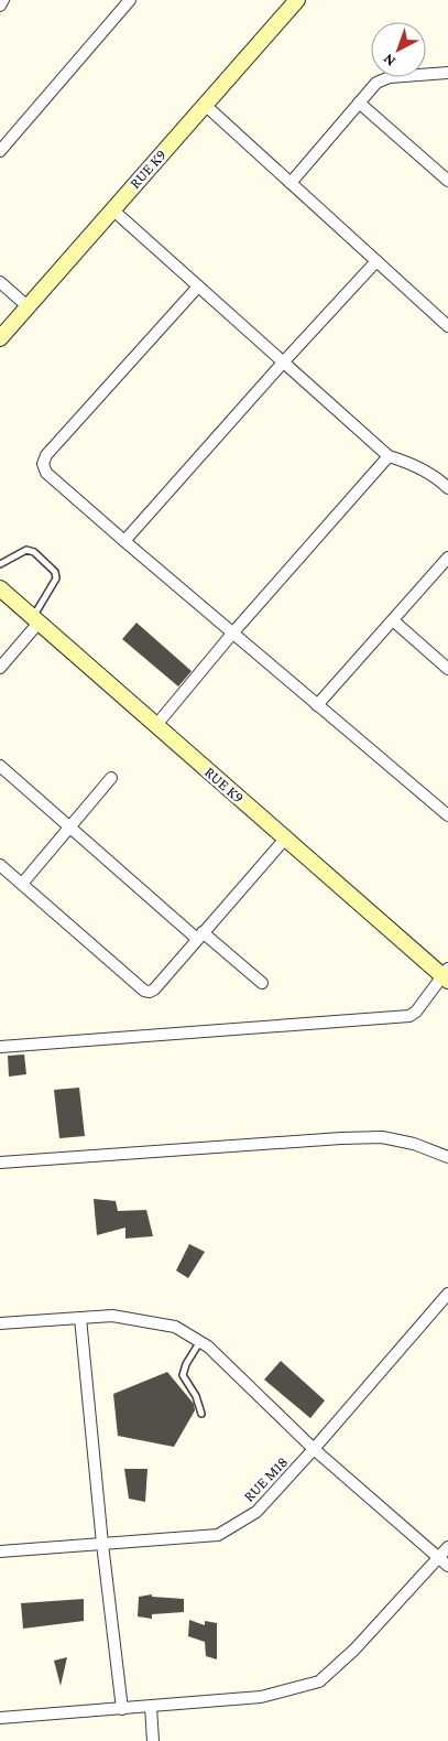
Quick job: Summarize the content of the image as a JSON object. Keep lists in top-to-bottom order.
{
  "streets": {
    "street": ["RUE K9", "RUE M18"]
  },
  "north": "bottom left"
}
